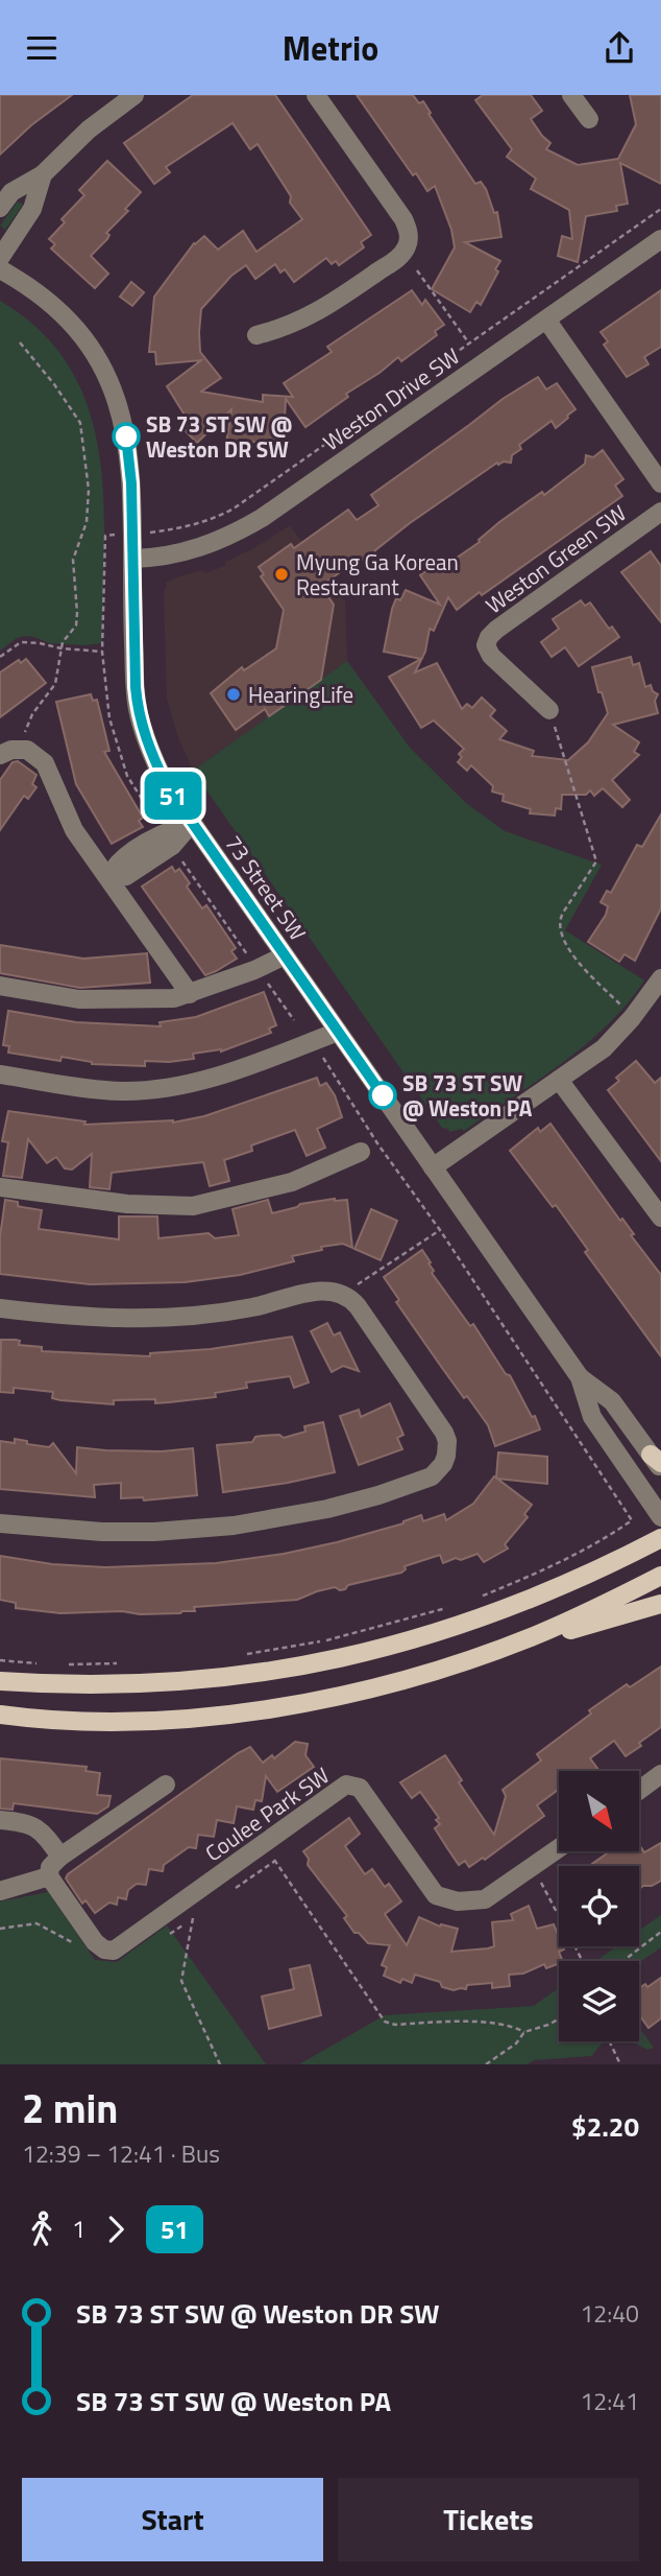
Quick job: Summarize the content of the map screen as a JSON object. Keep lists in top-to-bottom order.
{
  "streets": {
    "street": [
      "Weston Drive SW",
      "Weston Green SW",
      "73 Street SW",
      "Coulee Park SW"
    ]
  },
  "crossings": [
    ["Weston Drive SW", "73 Street SW"]
  ],
  "places": [
    "SB 73 ST SW @ Weston DR SW",
    "Myung Ga Korean Restaurant",
    "HearingLife",
    "SB 73 ST SW @ Weston PA"
  ],
  "lines": ["bus line 51"],
  "north": "bottom right",
  "page": {
    "header": "Metrio",
    "on_map": "51",
    "heading": ["2 min", "12:39 – 12:41 · Bus", "$2.20"],
    "legs": ["1", "51"],
    "list": [
      {
        "name": "SB 73 ST SW @ Weston DR SW",
        "value": "12:40"
      },
      {
        "name": "SB 73 ST SW @ Weston PA",
        "value": "12:41"
      }
    ],
    "buttons": ["Start", "Tickets"]
  }
}
